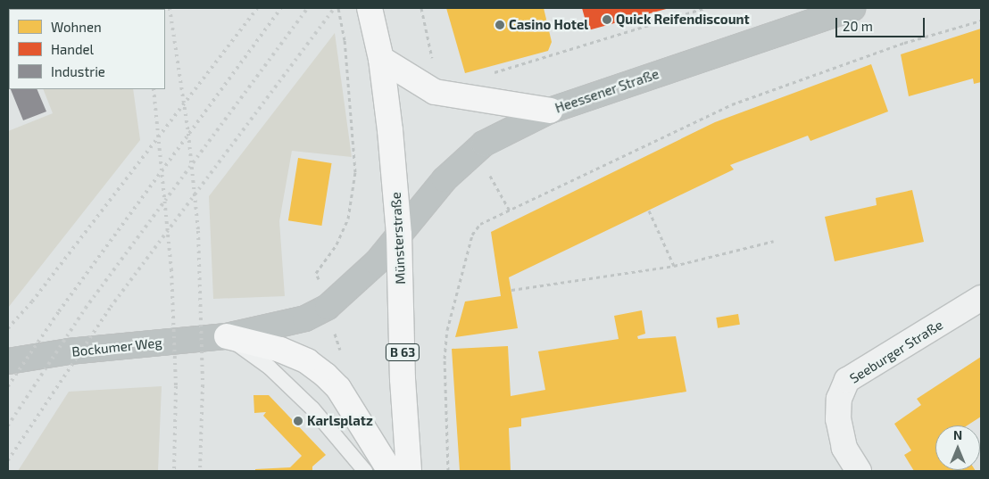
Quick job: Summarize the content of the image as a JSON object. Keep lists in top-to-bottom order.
{
  "streets": {
    "main road": [
      "Heessener Straße",
      "Münsterstraße",
      "Bockumer Weg",
      "B 63"
    ],
    "street": ["Seeburger Straße"]
  },
  "crossings": [
    ["Heessener Straße", "Münsterstraße"],
    ["Heessener Straße", "Bockumer Weg"],
    ["Münsterstraße", "Bockumer Weg"]
  ],
  "places": ["Quick Reifendiscount", "Casino Hotel", "Karlsplatz"],
  "legend": ["Wohnen", "Handel", "Industrie"],
  "scale_bar": "20 m",
  "north": "top"
}
